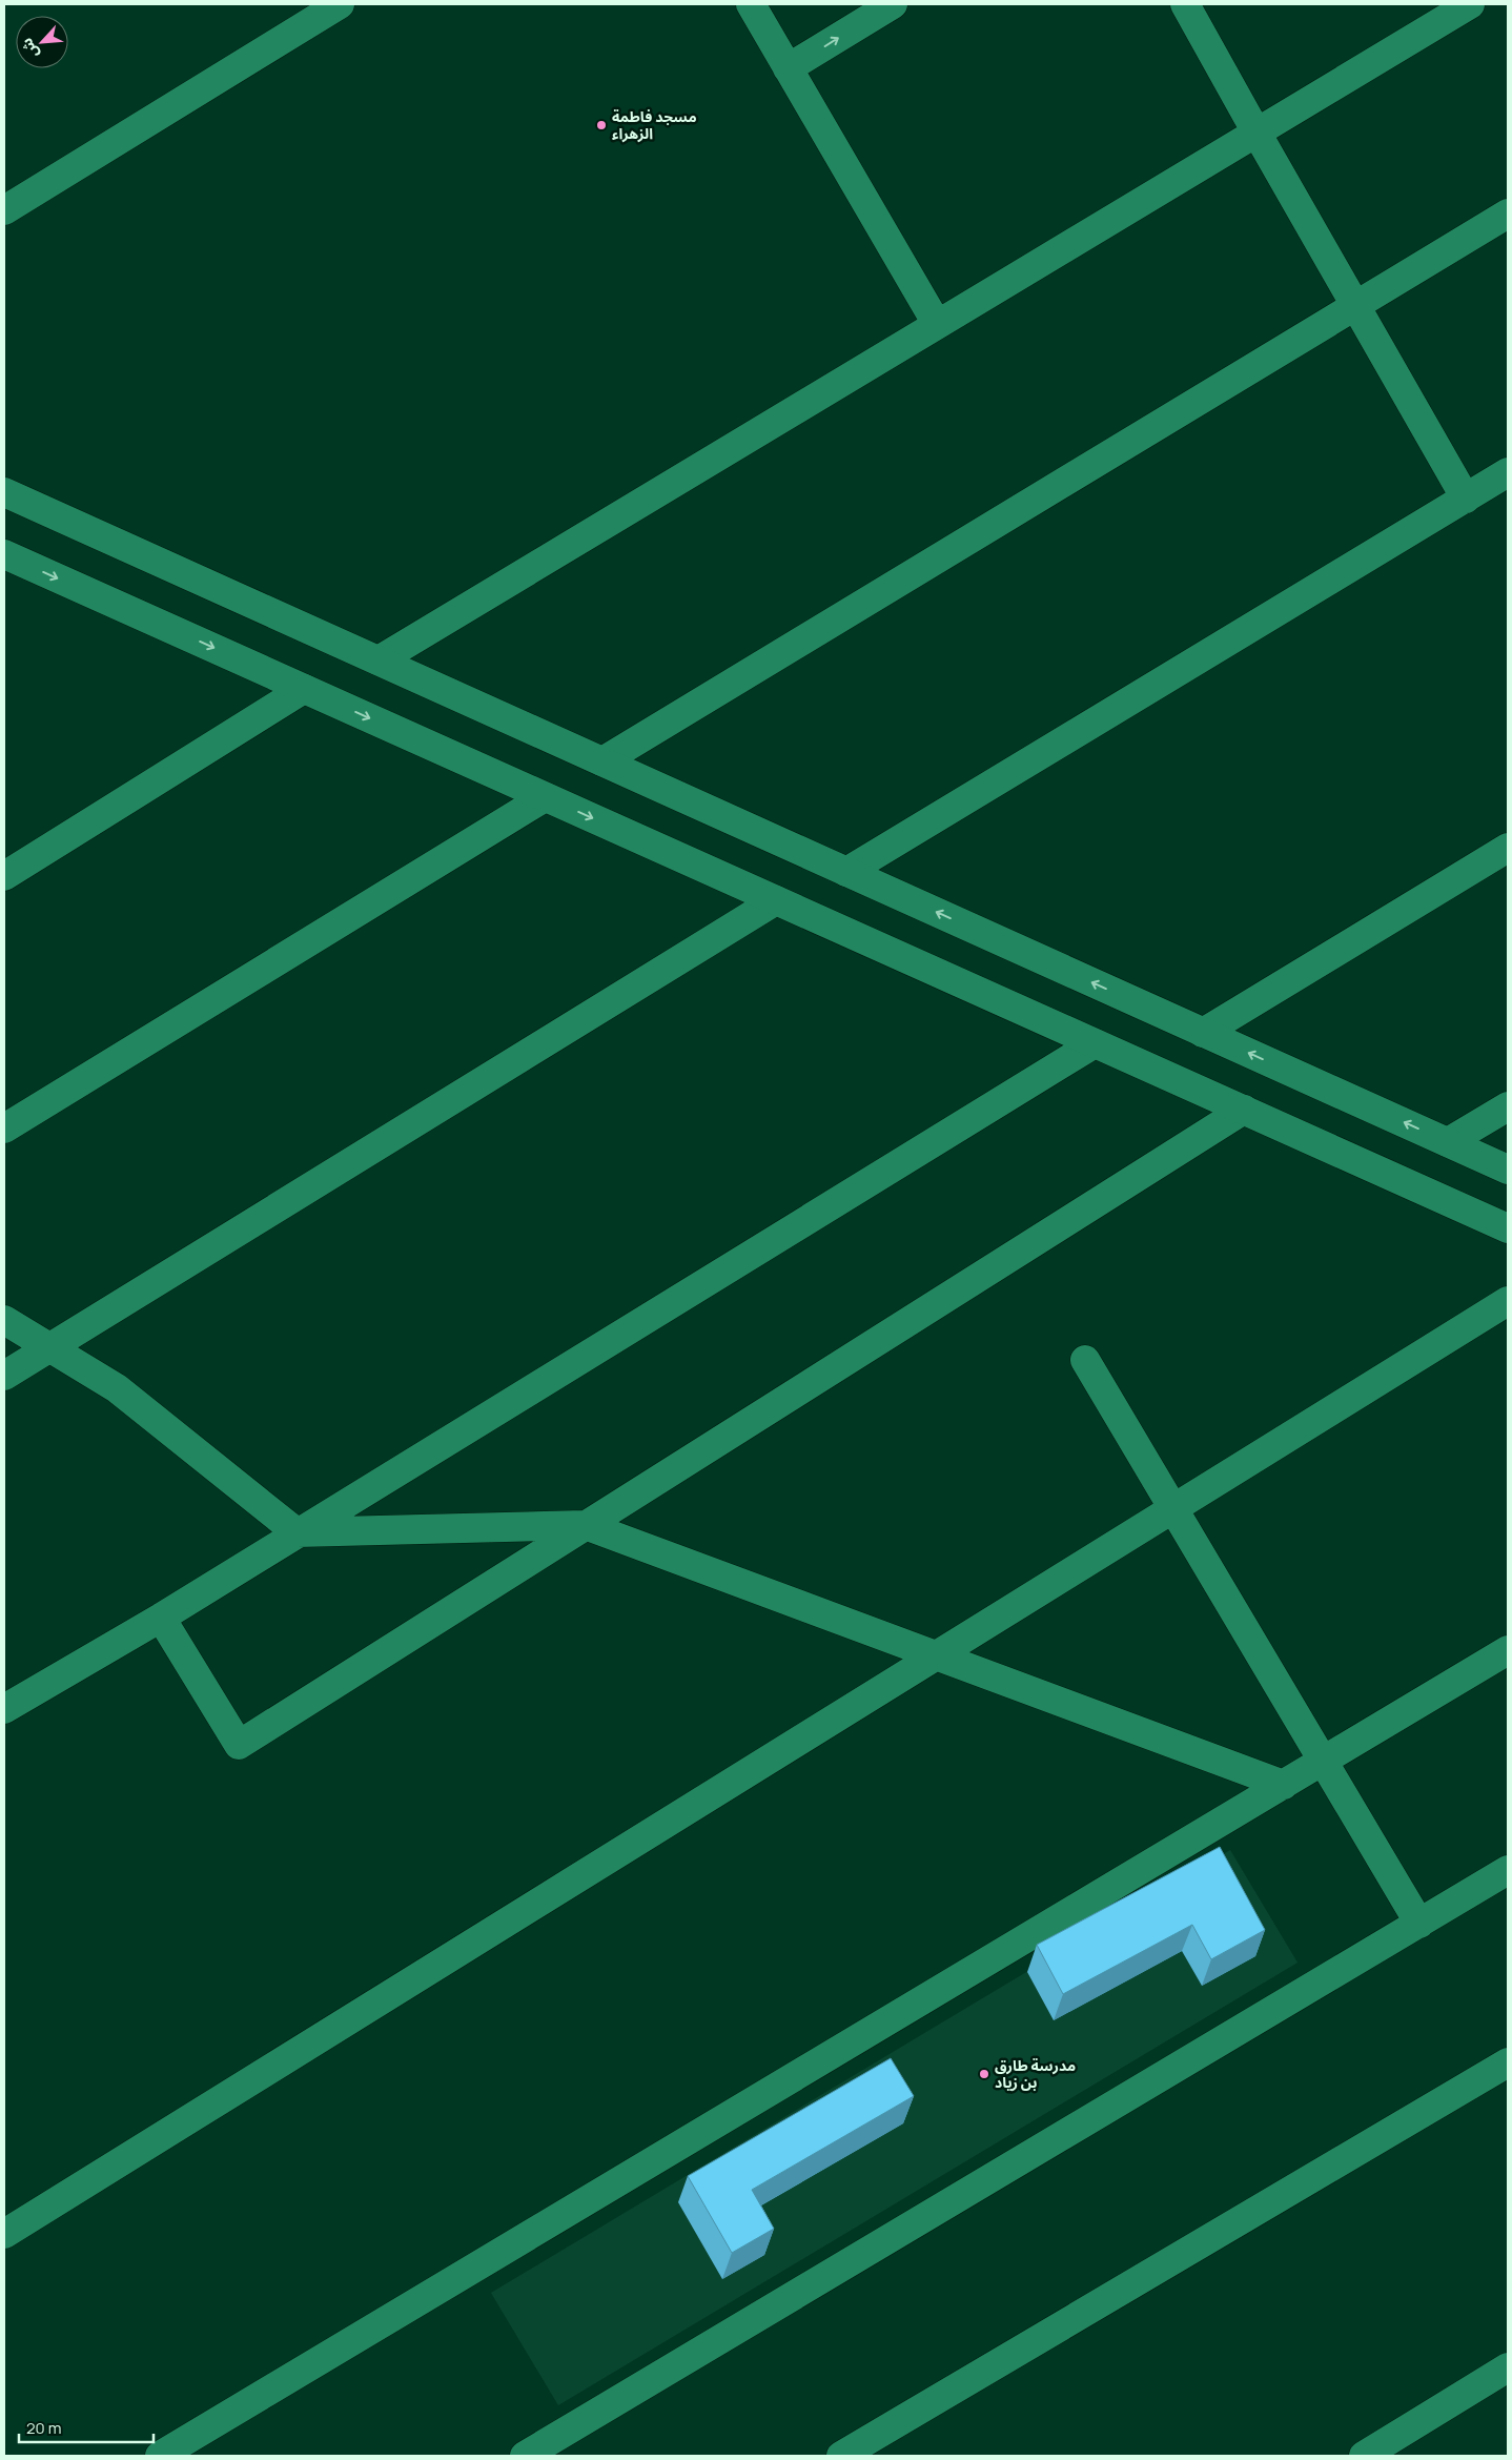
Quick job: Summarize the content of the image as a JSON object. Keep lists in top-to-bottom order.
{
  "places": ["مسجد فاطمة الزهراء", "مدرسة طارق بن زياد"],
  "scale_bar": "20 m",
  "north": "bottom left"
}
